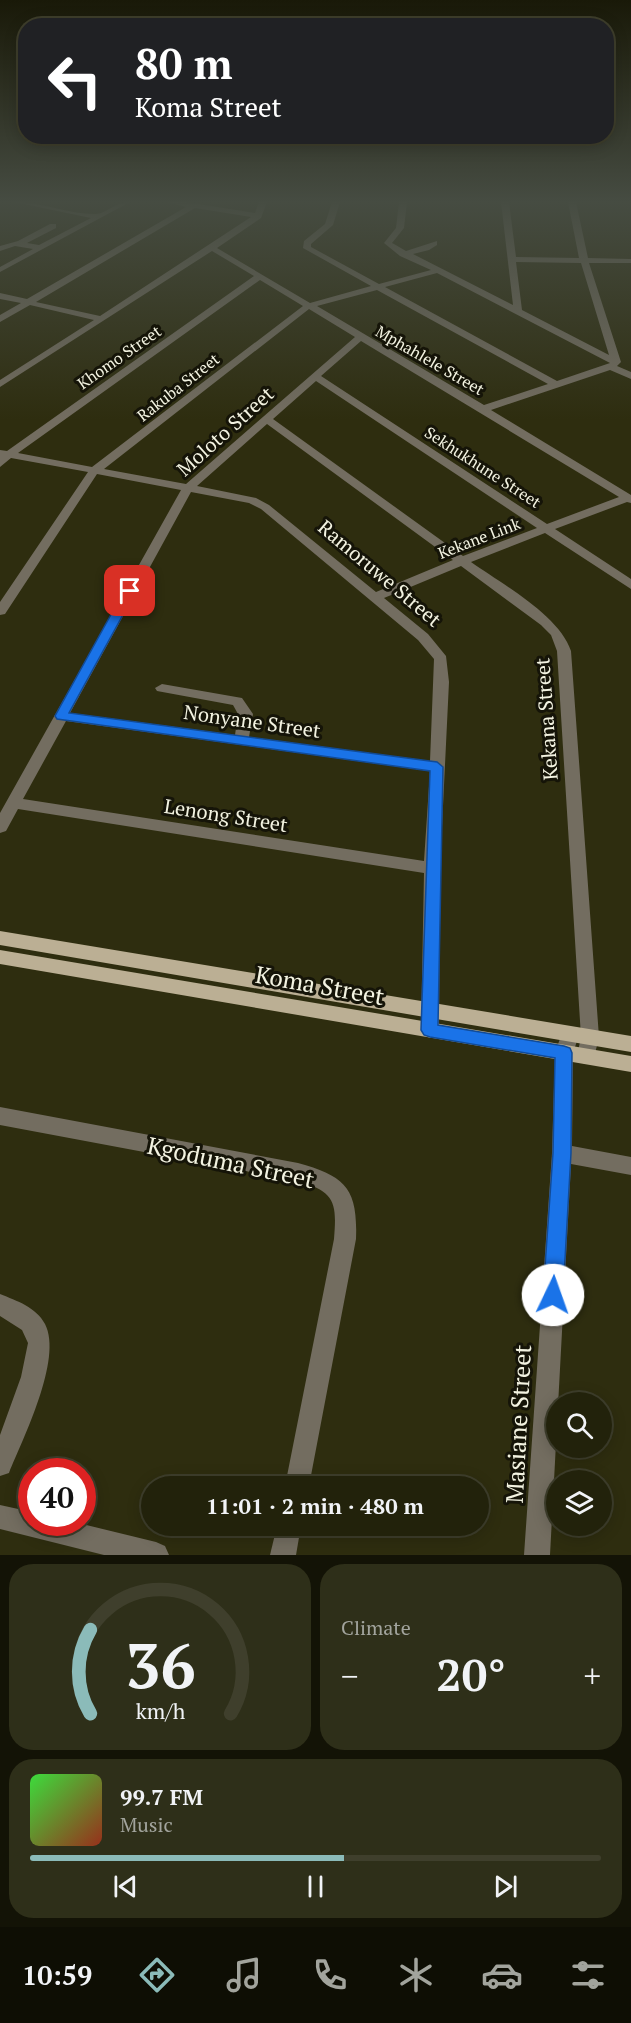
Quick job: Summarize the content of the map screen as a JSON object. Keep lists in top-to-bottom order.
{
  "streets": {
    "main road": ["Koma Street"],
    "street": [
      "Khomo Street",
      "Mphahlele Street",
      "Rakuba Street",
      "Moloto Street",
      "Sekhukhune Street",
      "Kekane Link",
      "Ramoruwe Street",
      "Kekana Street",
      "Nonyane Street",
      "Lenong Street",
      "Kgoduma Street",
      "Masiane Street"
    ]
  },
  "crossings": [
    ["Khomo Street", "Mphahlele Street"],
    ["Khomo Street", "Ramoruwe Street"],
    ["Mphahlele Street", "Rakuba Street"],
    ["Mphahlele Street", "Moloto Street"],
    ["Mphahlele Street", "Kekane Link"],
    ["Rakuba Street", "Ramoruwe Street"],
    ["Moloto Street", "Sekhukhune Street"],
    ["Moloto Street", "Ramoruwe Street"],
    ["Moloto Street", "Kekana Street"],
    ["Moloto Street", "Nonyane Street"],
    ["Moloto Street", "Lenong Street"],
    ["Sekhukhune Street", "Kekane Link"],
    ["Kekane Link", "Ramoruwe Street"],
    ["Kekane Link", "Kekana Street"],
    ["Ramoruwe Street", "Nonyane Street"],
    ["Ramoruwe Street", "Lenong Street"],
    ["Ramoruwe Street", "Koma Street"],
    ["Kekana Street", "Koma Street"],
    ["Koma Street", "Masiane Street"]
  ],
  "page": {
    "turn": ["80 m", "Koma Street"],
    "limit": "40",
    "trip": "11:01 · 2 min · 480 m",
    "tile": "Climate",
    "heat": ["−", "20°", "+"],
    "song": ["99.7 FM", "Music"],
    "tabs": "10:59",
    "gauge": ["36", "km/h"]
  }
}
